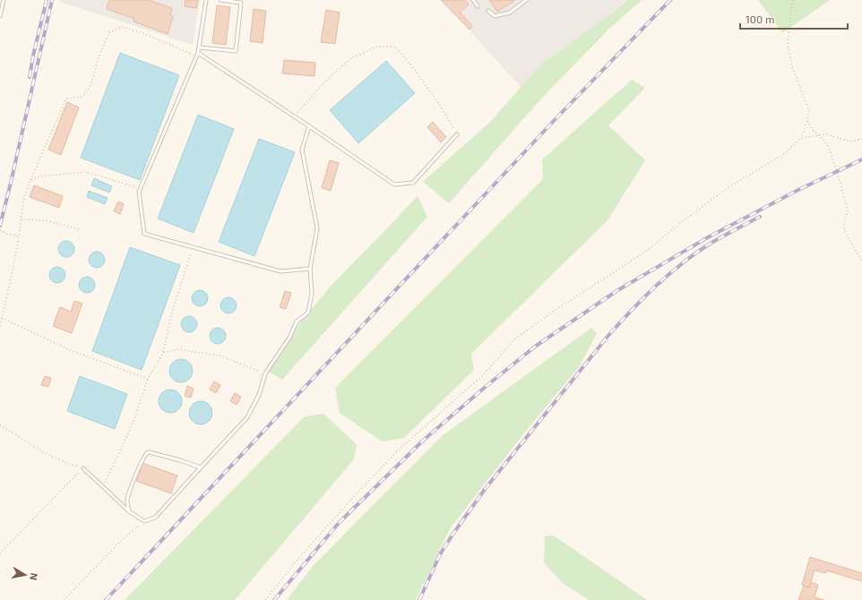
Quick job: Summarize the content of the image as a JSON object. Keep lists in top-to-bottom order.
{
  "scale_bar": "100 m",
  "north": "right"
}
